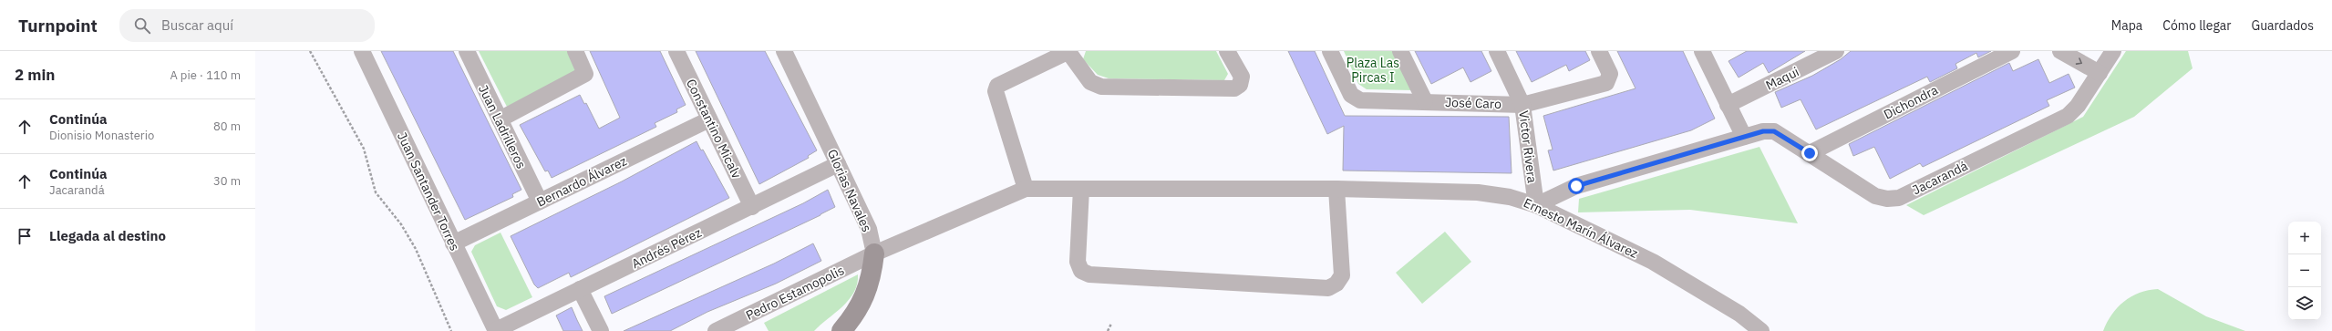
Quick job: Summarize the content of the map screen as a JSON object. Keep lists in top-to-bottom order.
{
  "streets": {
    "street": [
      "Maqui",
      "Dichondra",
      "José Caro",
      "Juan Ladrilleros",
      "Constantino Micalv",
      "Victor Rivera",
      "Jacarandá",
      "Bernardo Álvarez",
      "Glorias Navales",
      "Juan Santander Torres",
      "Ernesto Marín Álvarez",
      "Andrés Pérez",
      "Pedro Estamopolis"
    ]
  },
  "crossings": [
    ["Dichondra", "Jacarandá"],
    ["José Caro", "Victor Rivera"],
    ["Juan Ladrilleros", "Bernardo Álvarez"],
    ["Constantino Micalv", "Bernardo Álvarez"],
    ["Constantino Micalv", "Andrés Pérez"],
    ["Victor Rivera", "Jacarandá"],
    ["Victor Rivera", "Ernesto Marín Álvarez"],
    ["Jacarandá", "Ernesto Marín Álvarez"],
    ["Bernardo Álvarez", "Juan Santander Torres"],
    ["Glorias Navales", "Andrés Pérez"],
    ["Glorias Navales", "Pedro Estamopolis"],
    ["Juan Santander Torres", "Andrés Pérez"],
    ["Ernesto Marín Álvarez", "Pedro Estamopolis"]
  ],
  "parks": ["Plaza Las Pircas I"],
  "page": {
    "header": "Turnpoint",
    "search": "Buscar aquí",
    "nav": ["Mapa", "Cómo llegar", "Guardados"],
    "heading": ["2 min", "A pie · 110 m"],
    "list": [
      ["Continúa", "Dionisio Monasterio", "80 m"],
      ["Continúa", "Jacarandá", "30 m"],
      "Llegada al destino"
    ],
    "map_buttons": ["+", "−"]
  }
}
